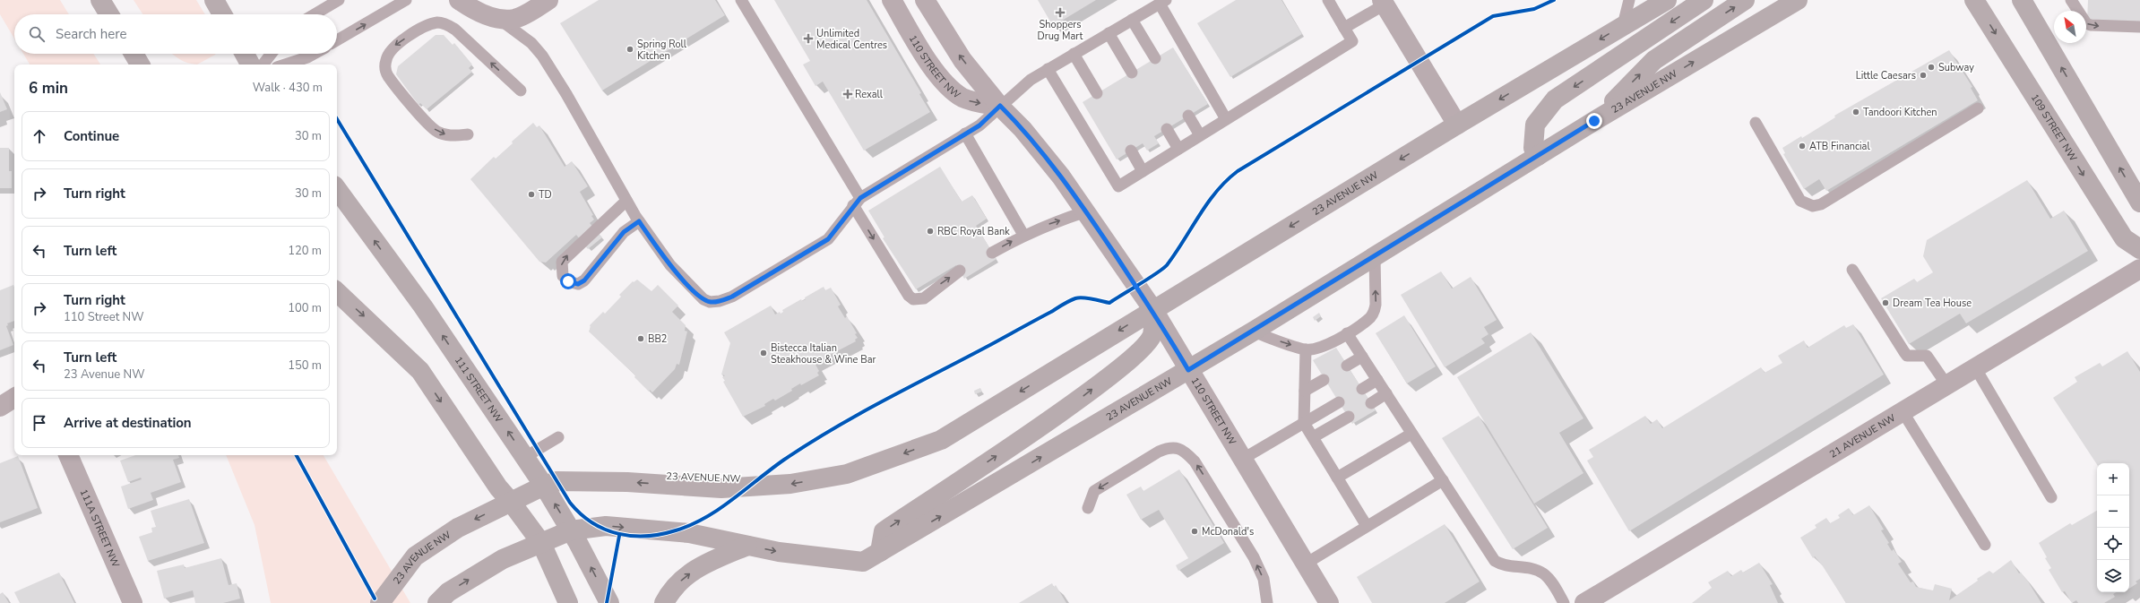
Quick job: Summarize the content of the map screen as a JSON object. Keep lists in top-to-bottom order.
{
  "streets": {
    "main road": ["23 AVENUE NW", "109 STREET NW", "111 STREET NW"],
    "street": ["110 STREET NW", "21 AVENUE NW", "111A STREET NW"]
  },
  "crossings": [
    ["110 STREET NW", "23 AVENUE NW"],
    ["23 AVENUE NW", "111 STREET NW"]
  ],
  "places": {
    "health": ["Shoppers Drug Mart", "Unlimited Medical Centres", "Rexall"],
    "other": [
      "Spring Roll Kitchen",
      "Subway",
      "Little Caesars",
      "Tandoori Kitchen",
      "ATB Financial",
      "TD",
      "RBC Royal Bank",
      "Dream Tea House",
      "BB2",
      "Bistecca Italian Steakhouse & Wine Bar",
      "McDonald's"
    ]
  },
  "north": "top left",
  "page": {
    "search": "Search here",
    "heading": ["6 min", "Walk · 430 m"],
    "list": [
      ["Continue", "30 m"],
      ["Turn right", "30 m"],
      ["Turn left", "120 m"],
      ["Turn right", "110 Street NW", "100 m"],
      ["Turn left", "23 Avenue NW", "150 m"],
      "Arrive at destination"
    ],
    "map_buttons": ["+", "−"]
  }
}
